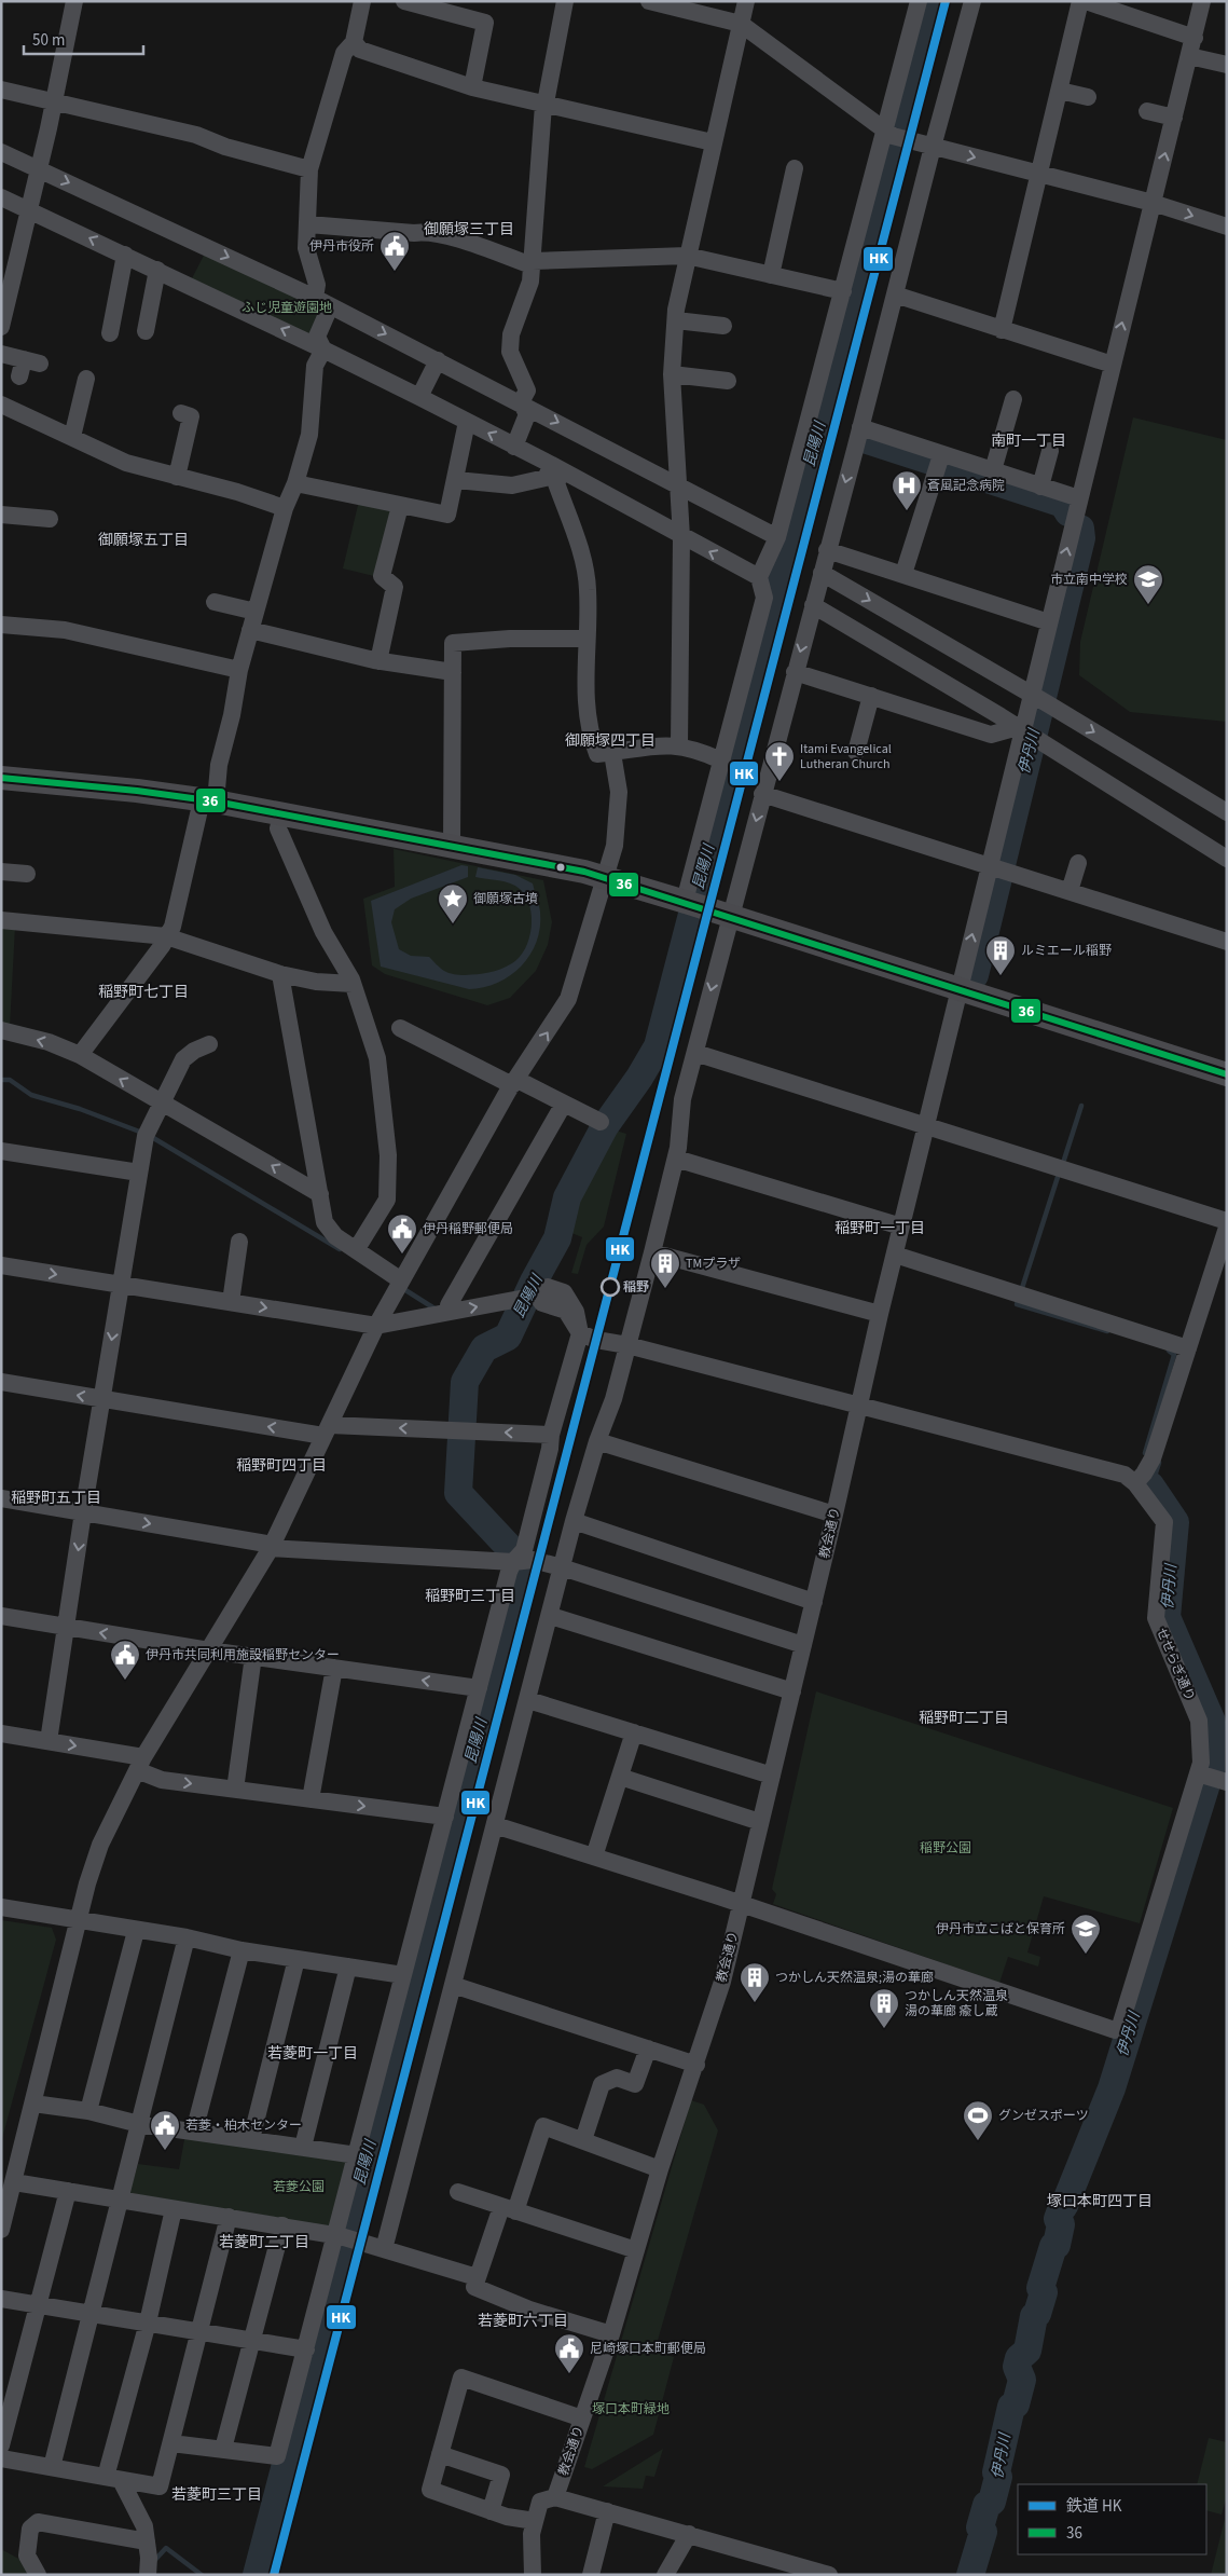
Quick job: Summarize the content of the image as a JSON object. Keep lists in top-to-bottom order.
{
  "streets": {
    "street": ["教会通り", "せせらぎ通り"]
  },
  "crossings": [
    ["教会通り", "せせらぎ通り"]
  ],
  "districts": [
    "御願塚三丁目",
    "南町一丁目",
    "御願塚五丁目",
    "御願塚四丁目",
    "稲野町七丁目",
    "稲野町一丁目",
    "稲野町四丁目",
    "稲野町五丁目",
    "稲野町三丁目",
    "稲野町二丁目",
    "若菱町一丁目",
    "塚口本町四丁目",
    "若菱町二丁目",
    "若菱町六丁目",
    "若菱町三丁目"
  ],
  "water": ["昆陽川", "伊丹川"],
  "parks": [
    "ふじ児童遊園地",
    "稲野公園",
    "若菱公園",
    "塚口本町緑地"
  ],
  "places": {
    "public building": [
      "伊丹市役所",
      "伊丹稲野郵便局",
      "伊丹市共同利用施設稲野センター",
      "若菱・柏木センター",
      "尼崎塚口本町郵便局"
    ],
    "hospital": ["蒼風記念病院"],
    "school or university": ["市立南中学校", "伊丹市立こばと保育所"],
    "church": ["Itami Evangelical Lutheran Church"],
    "place": ["御願塚古墳"],
    "building": [
      "ルミエール稲野",
      "TMプラザ",
      "つかしん天然温泉;湯の華廊",
      "つかしん天然温泉 湯の華廊 瘉し蔵"
    ],
    "other": ["稲野"],
    "sports": ["グンゼスポーツ"]
  },
  "lines": ["rail line HK", "transit line 36"],
  "legend": ["鉄道 HK", "36"],
  "scale_bar": "50 m"
}
